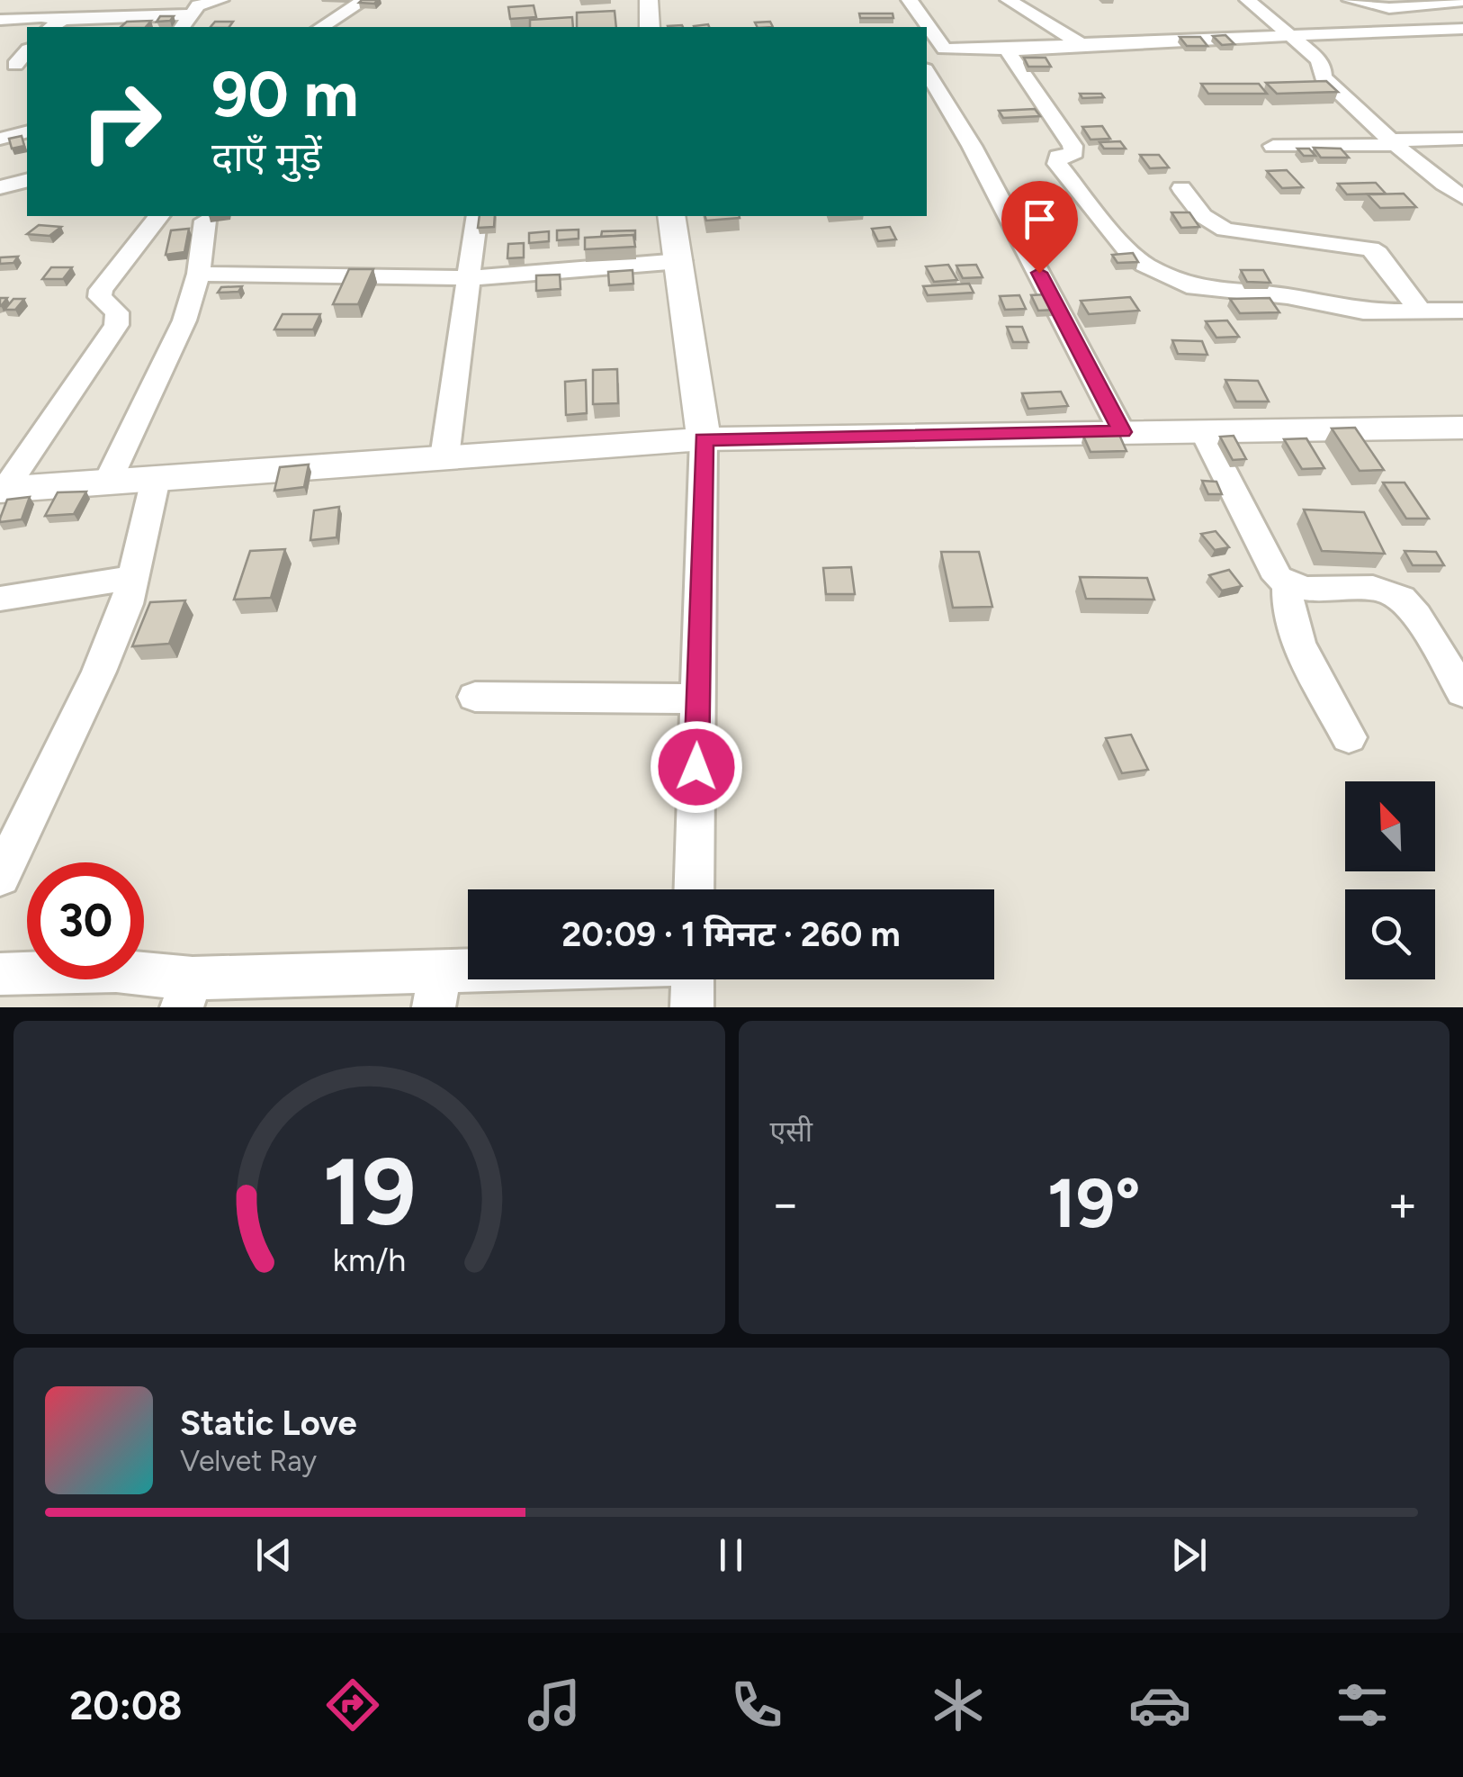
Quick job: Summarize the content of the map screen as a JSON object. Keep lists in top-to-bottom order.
{
  "north": "top left",
  "page": {
    "turn": ["90 m", "दाएँ मुड़ें"],
    "limit": "30",
    "trip": "20:09 · 1 मिनट · 260 m",
    "tile": "एसी",
    "heat": ["−", "19°", "+"],
    "song": ["Static Love", "Velvet Ray"],
    "tabs": "20:08",
    "gauge": ["19", "km/h"]
  }
}
